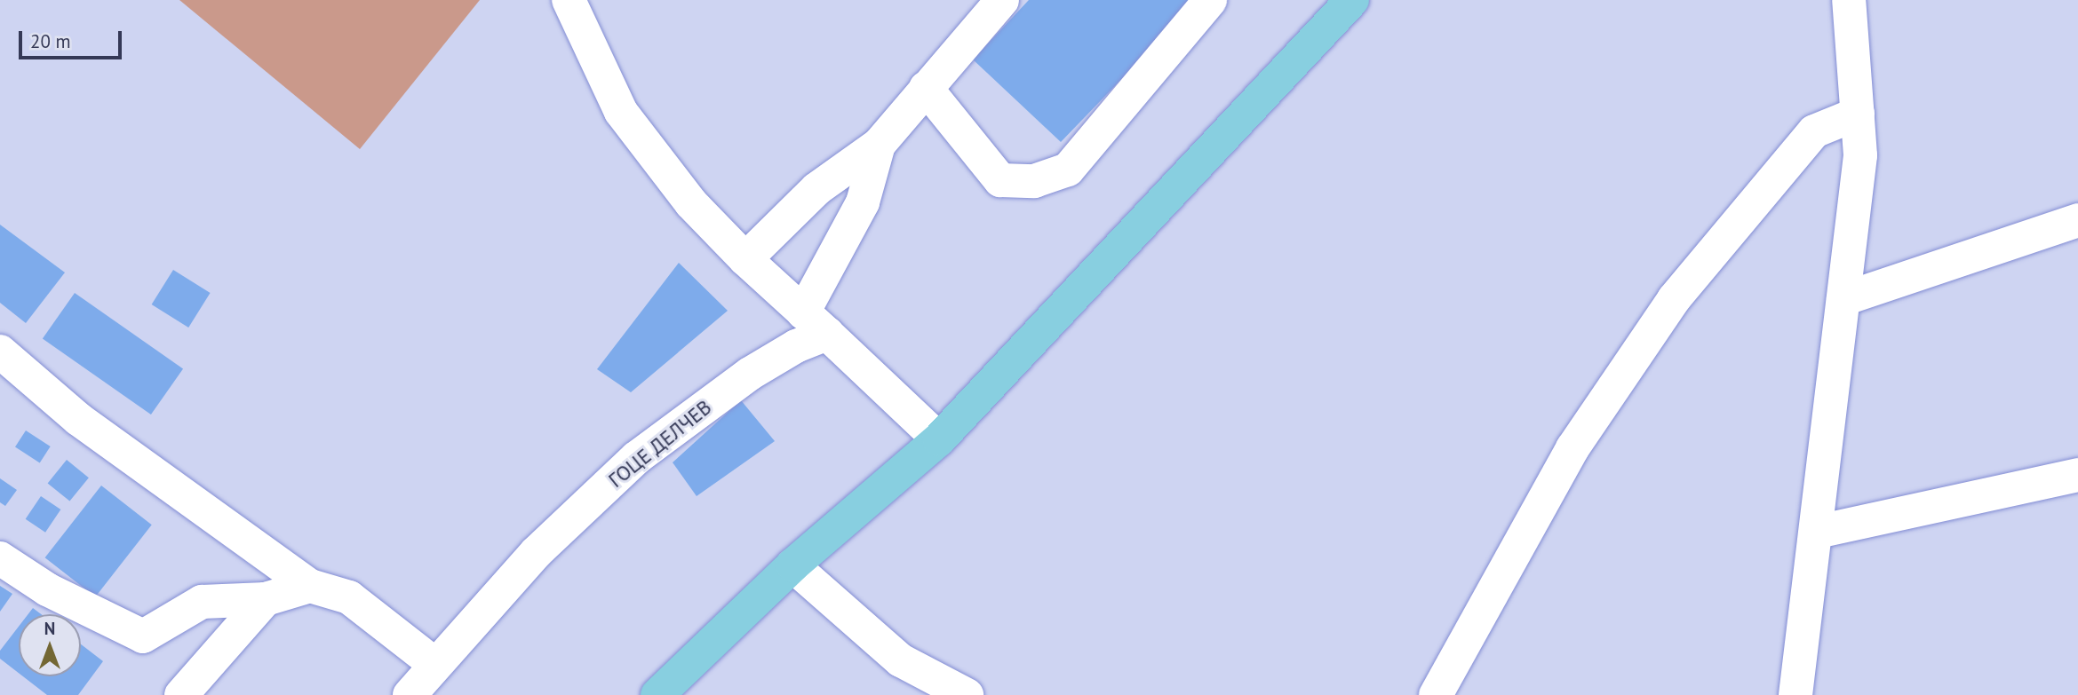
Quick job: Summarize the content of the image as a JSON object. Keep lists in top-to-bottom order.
{
  "streets": {
    "street": ["ГОЦЕ ДЕЛЧЕВ"]
  },
  "scale_bar": "20 m",
  "north": "top"
}
